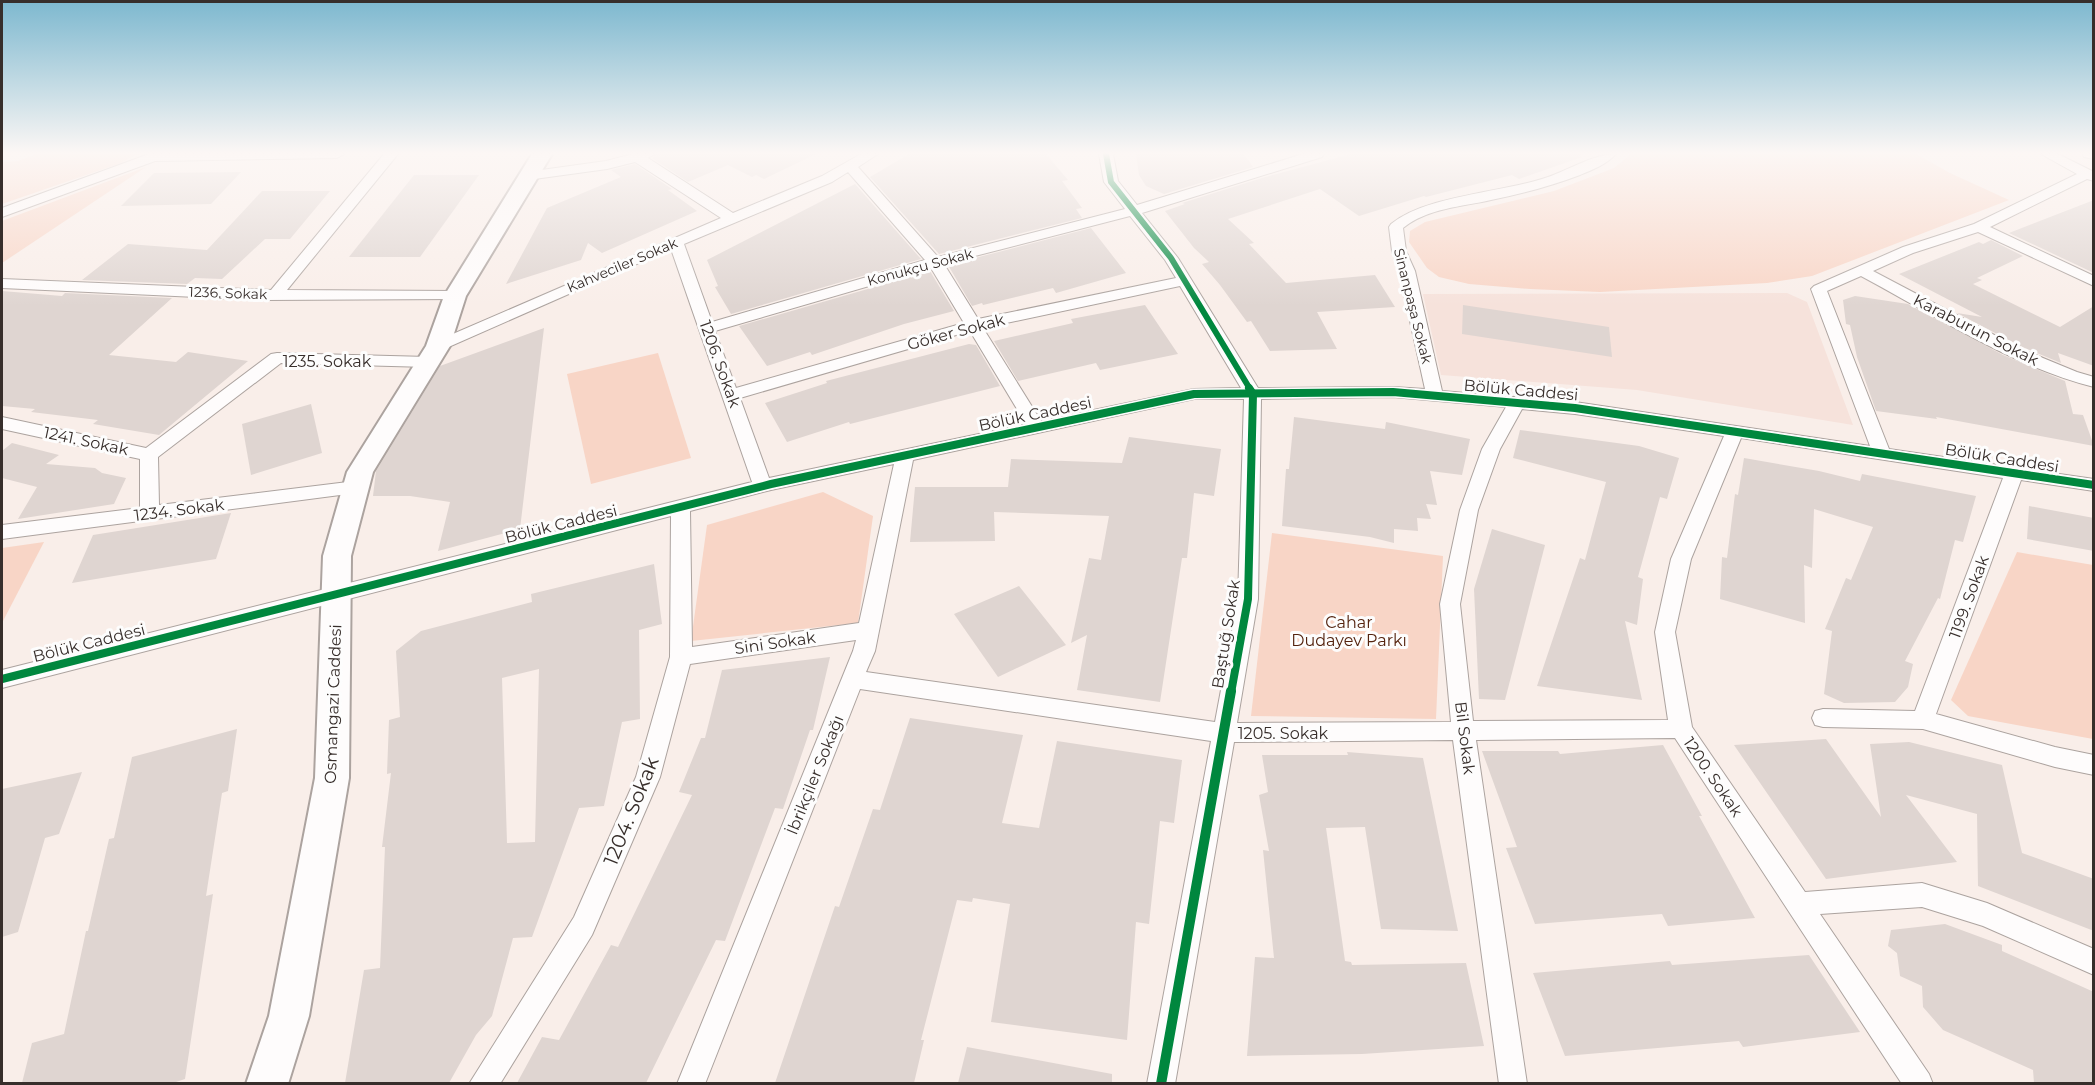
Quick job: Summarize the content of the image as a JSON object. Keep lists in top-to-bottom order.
{
  "streets": {
    "main road": ["Osmangazi Caddesi"],
    "street": [
      "Kahveciler Sokak",
      "Konukçu Sokak",
      "1236. Sokak",
      "Sinanpaşa Sokak",
      "Karaburun Sokak",
      "Göker Sokak",
      "1235. Sokak",
      "1206. Sokak",
      "Bölük Caddesi",
      "1241. Sokak",
      "1234. Sokak",
      "1199. Sokak",
      "Baştuğ Sokak",
      "Sini Sokak",
      "1205. Sokak",
      "Bil Sokak",
      "İbrikçiler Sokağı",
      "1200. Sokak",
      "1204. Sokak"
    ]
  },
  "crossings": [
    ["Kahveciler Sokak", "1235. Sokak"],
    ["Kahveciler Sokak", "1206. Sokak"],
    ["Kahveciler Sokak", "Osmangazi Caddesi"],
    ["Konukçu Sokak", "1206. Sokak"],
    ["1236. Sokak", "Osmangazi Caddesi"],
    ["Sinanpaşa Sokak", "Bölük Caddesi"],
    ["Göker Sokak", "1206. Sokak"],
    ["1235. Sokak", "1241. Sokak"],
    ["1235. Sokak", "Osmangazi Caddesi"],
    ["1206. Sokak", "Bölük Caddesi"],
    ["Bölük Caddesi", "1199. Sokak"],
    ["Bölük Caddesi", "Baştuğ Sokak"],
    ["Bölük Caddesi", "Osmangazi Caddesi"],
    ["Bölük Caddesi", "Bil Sokak"],
    ["Bölük Caddesi", "İbrikçiler Sokağı"],
    ["Bölük Caddesi", "1200. Sokak"],
    ["Bölük Caddesi", "1204. Sokak"],
    ["1241. Sokak", "1234. Sokak"],
    ["1234. Sokak", "Osmangazi Caddesi"],
    ["Baştuğ Sokak", "1205. Sokak"],
    ["Sini Sokak", "İbrikçiler Sokağı"],
    ["Sini Sokak", "1204. Sokak"],
    ["1205. Sokak", "Bil Sokak"],
    ["1205. Sokak", "İbrikçiler Sokağı"],
    ["1205. Sokak", "1200. Sokak"]
  ],
  "parks": ["Cahar Dudayev Parkı"]
}
